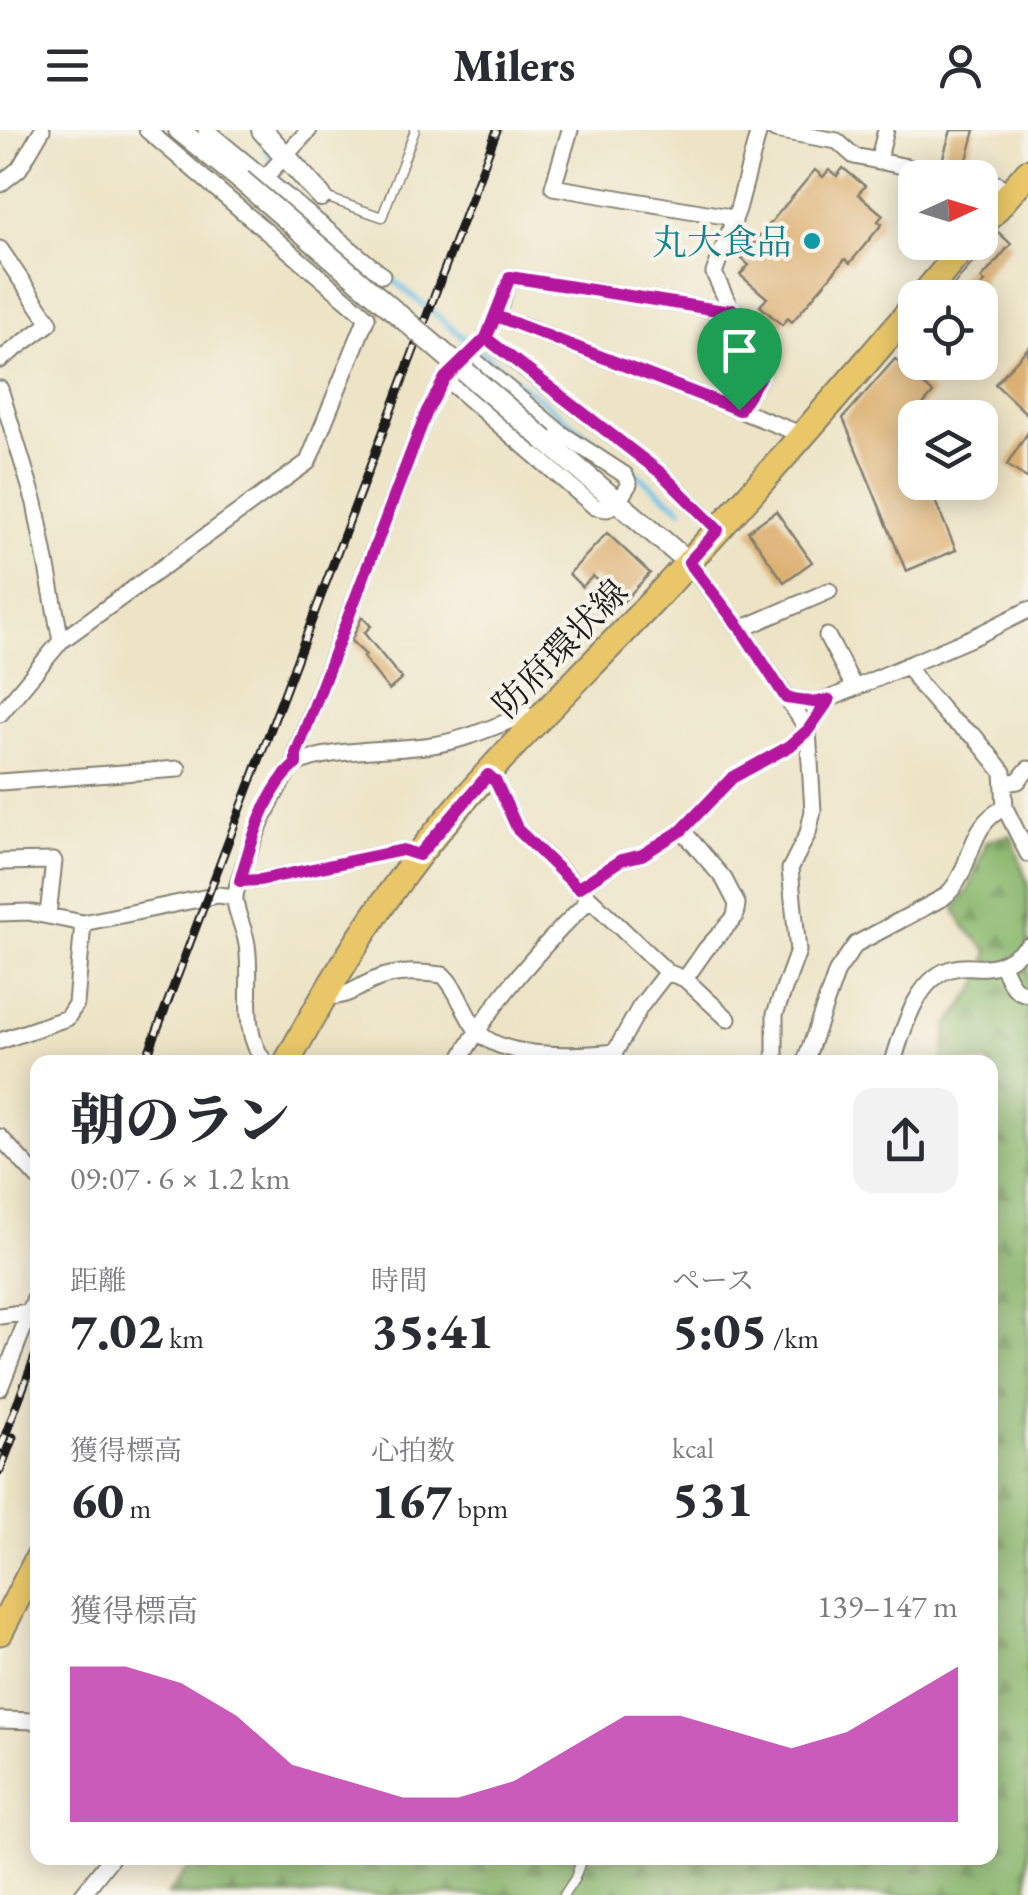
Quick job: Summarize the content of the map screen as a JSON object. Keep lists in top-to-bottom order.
{
  "streets": {
    "main road": ["防府環状線"]
  },
  "places": ["丸大食品"],
  "north": "right",
  "page": {
    "header": "Milers",
    "heading": ["朝のラン", "09:07 · 6 × 1.2 km"],
    "stats": [
      ["距離", "7.02 km"],
      ["時間", "35:41"],
      ["ペース", "5:05 /km"],
      ["獲得標高", "60 m"],
      ["心拍数", "167 bpm"],
      ["kcal", "531"]
    ],
    "chart": ["獲得標高", "139–147 m"]
  }
}
